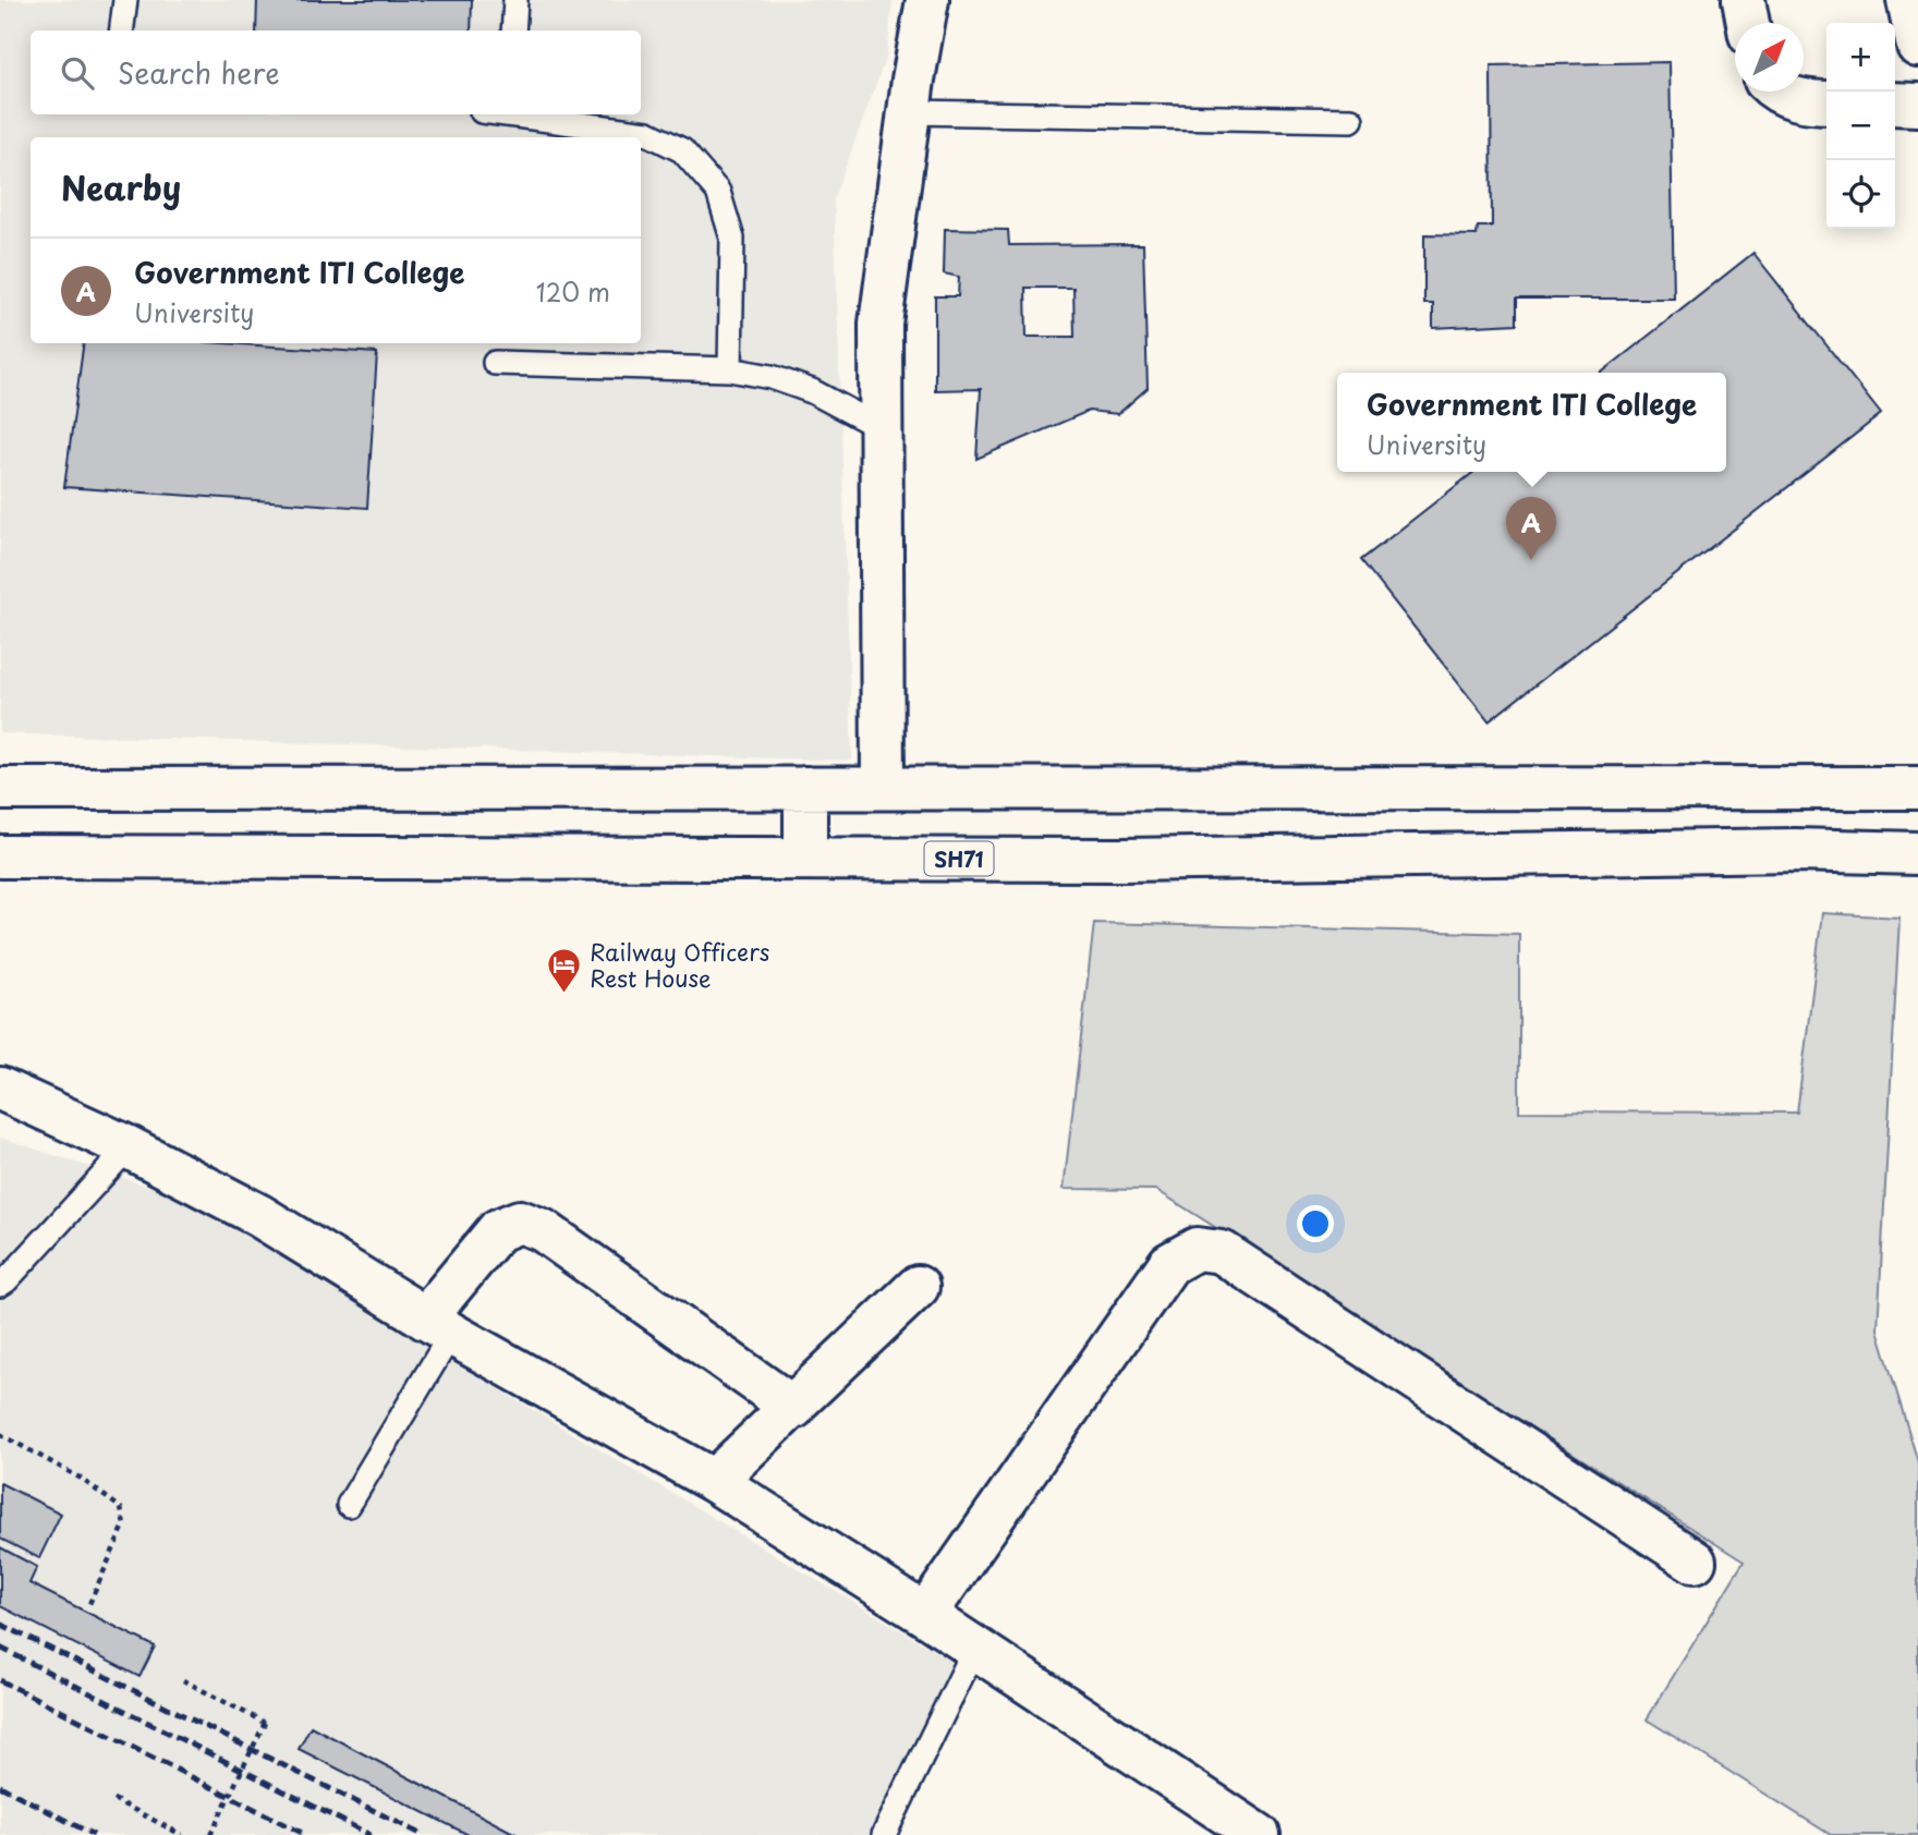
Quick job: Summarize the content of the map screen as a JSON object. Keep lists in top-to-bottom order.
{
  "streets": {
    "street": ["SH71"]
  },
  "places": {
    "hotel": ["Railway Officers Rest House"]
  },
  "north": "top right",
  "page": {
    "map_buttons": ["+", "−"],
    "search": "Search here",
    "heading": "Nearby",
    "list": [
      {
        "mark": "A",
        "name": "Government ITI College",
        "note": "University",
        "value": "120 m"
      }
    ],
    "popup": ["Government ITI College", "University"],
    "pins": "A"
  }
}
